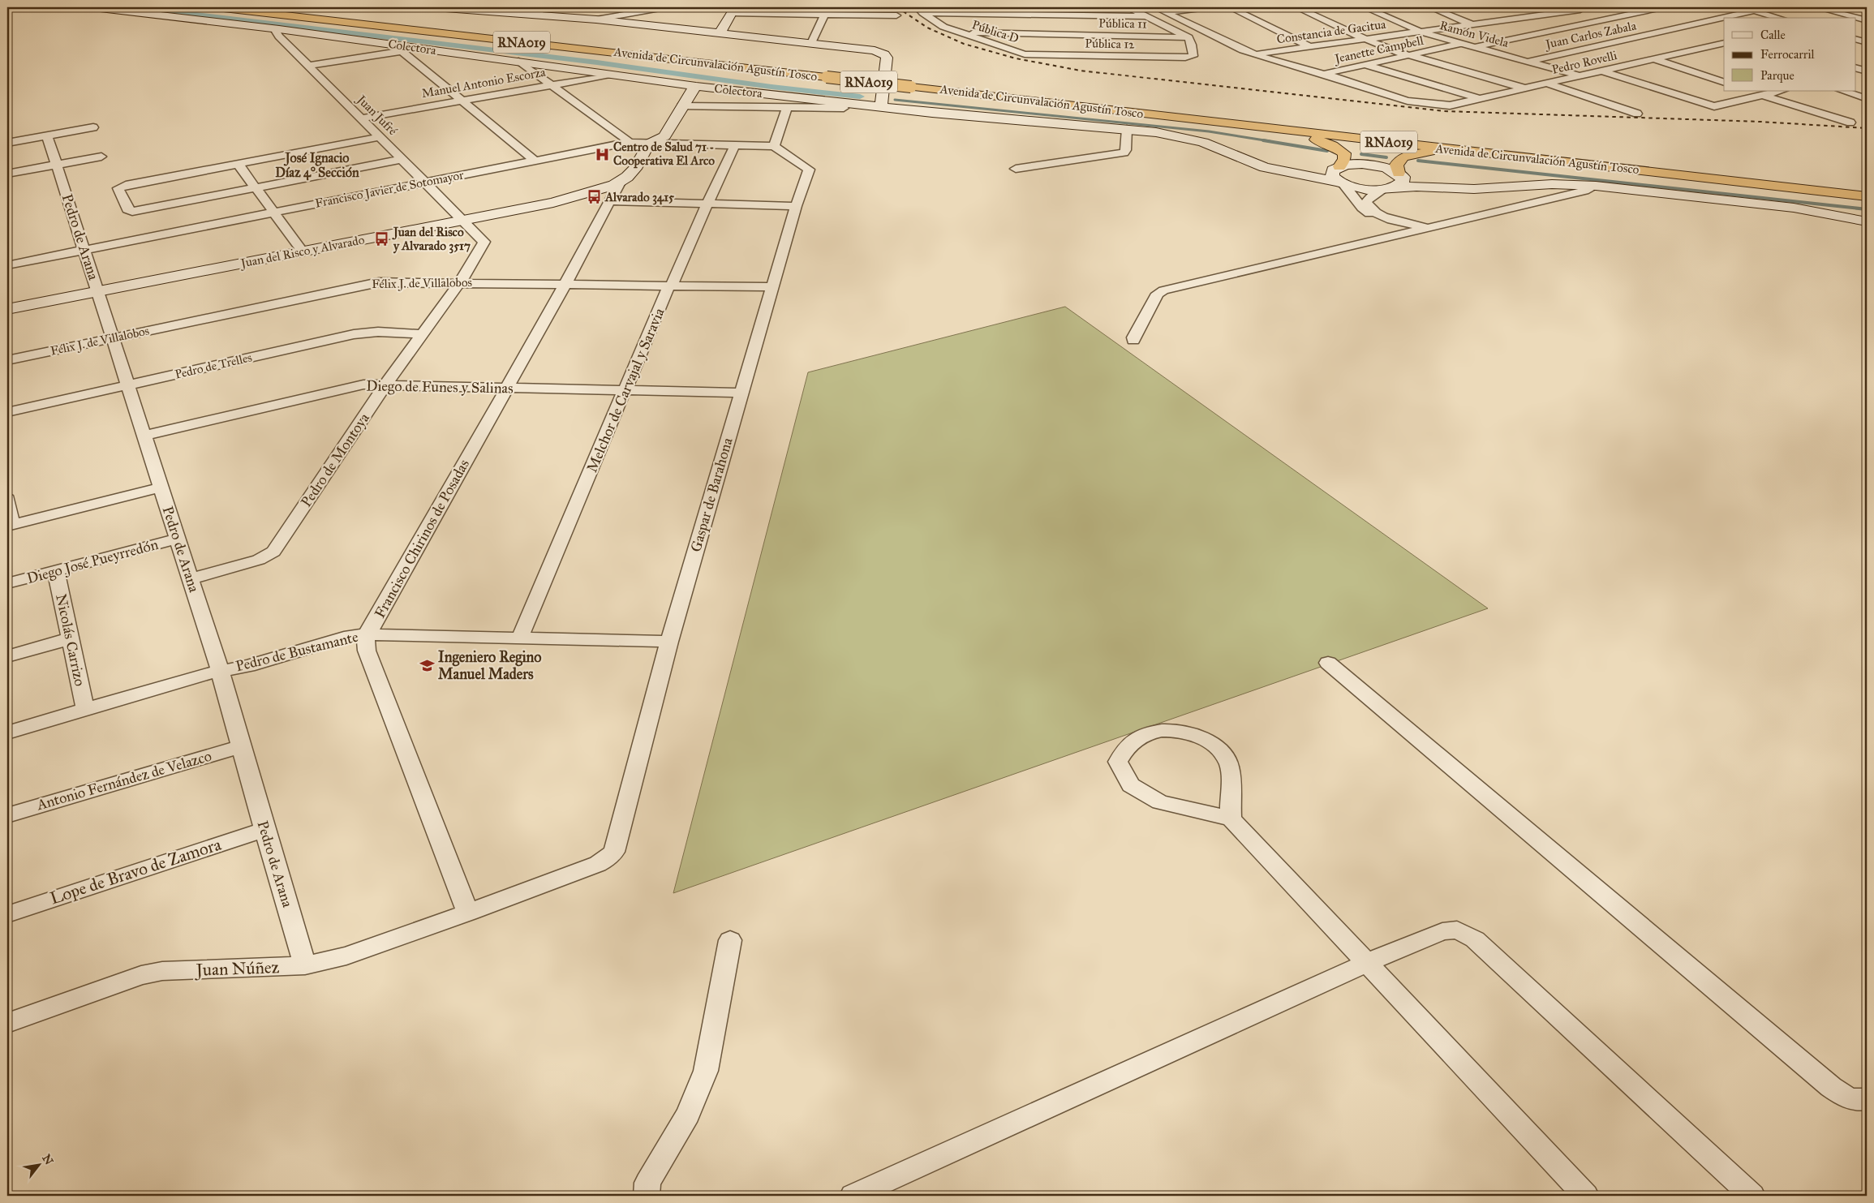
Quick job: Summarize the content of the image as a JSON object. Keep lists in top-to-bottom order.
{
  "streets": {
    "highway": ["RNA019", "Avenida de Circunvalación Agustín Tosco"],
    "main road": ["Colectora", "Juan del Risco y Alvarado"],
    "street": [
      "Pública 11",
      "Pública D",
      "Constancia de Gacitua",
      "Ramón Videla",
      "Juan Carlos Zabala",
      "Pública 12",
      "Jeanette Campbell",
      "Pedro Rovelli",
      "Manuel Antonio Escorza",
      "Juan Jufré",
      "Francisco Javier de Sotomayor",
      "Pedro de Arana",
      "Félix J. de Villalobos",
      "Pedro de Trelles",
      "Diego de Funes y Salinas",
      "Melchor de Carvajal y Saravia",
      "Pedro de Montoya",
      "Gaspar de Barahona",
      "Francisco Chirinos de Posadas",
      "Diego José Pueyrredón",
      "Nicolás Carrizo",
      "Pedro de Bustamante",
      "Antonio Fernández de Velazco",
      "Lope de Bravo de Zamora",
      "Juan Núñez"
    ]
  },
  "crossings": [
    ["Pública 11", "Pública D"],
    ["Pública 11", "Pública 12"],
    ["Pública D", "Pública 12"],
    ["Constancia de Gacitua", "Ramón Videla"],
    ["Constancia de Gacitua", "Pedro Rovelli"],
    ["Ramón Videla", "Juan Carlos Zabala"],
    ["Ramón Videla", "Jeanette Campbell"],
    ["Ramón Videla", "Pedro Rovelli"],
    ["Colectora", "Manuel Antonio Escorza"],
    ["Colectora", "Juan Jufré"],
    ["Jeanette Campbell", "Pedro Rovelli"],
    ["Manuel Antonio Escorza", "Juan Jufré"],
    ["Juan Jufré", "Francisco Javier de Sotomayor"],
    ["Juan Jufré", "Juan del Risco y Alvarado"],
    ["Juan Jufré", "Pedro de Montoya"],
    ["Francisco Javier de Sotomayor", "Pedro de Arana"],
    ["Francisco Javier de Sotomayor", "Juan del Risco y Alvarado"],
    ["Francisco Javier de Sotomayor", "Melchor de Carvajal y Saravia"],
    ["Francisco Javier de Sotomayor", "Gaspar de Barahona"],
    ["Pedro de Arana", "Juan del Risco y Alvarado"],
    ["Pedro de Arana", "Félix J. de Villalobos"],
    ["Pedro de Arana", "Pedro de Trelles"],
    ["Pedro de Arana", "Diego de Funes y Salinas"],
    ["Pedro de Arana", "Pedro de Montoya"],
    ["Pedro de Arana", "Diego José Pueyrredón"],
    ["Pedro de Arana", "Pedro de Bustamante"],
    ["Pedro de Arana", "Antonio Fernández de Velazco"],
    ["Pedro de Arana", "Lope de Bravo de Zamora"],
    ["Pedro de Arana", "Juan Núñez"],
    ["Juan del Risco y Alvarado", "Pedro de Montoya"],
    ["Juan del Risco y Alvarado", "Francisco Chirinos de Posadas"],
    ["Félix J. de Villalobos", "Melchor de Carvajal y Saravia"],
    ["Félix J. de Villalobos", "Pedro de Montoya"],
    ["Félix J. de Villalobos", "Gaspar de Barahona"],
    ["Félix J. de Villalobos", "Francisco Chirinos de Posadas"],
    ["Pedro de Trelles", "Pedro de Montoya"],
    ["Diego de Funes y Salinas", "Melchor de Carvajal y Saravia"],
    ["Diego de Funes y Salinas", "Pedro de Montoya"],
    ["Diego de Funes y Salinas", "Gaspar de Barahona"],
    ["Diego de Funes y Salinas", "Francisco Chirinos de Posadas"],
    ["Melchor de Carvajal y Saravia", "Pedro de Bustamante"],
    ["Gaspar de Barahona", "Pedro de Bustamante"],
    ["Gaspar de Barahona", "Juan Núñez"],
    ["Francisco Chirinos de Posadas", "Pedro de Bustamante"],
    ["Francisco Chirinos de Posadas", "Juan Núñez"],
    ["Diego José Pueyrredón", "Nicolás Carrizo"],
    ["Nicolás Carrizo", "Pedro de Bustamante"]
  ],
  "districts": ["José Ignacio Díaz 4° Sección"],
  "places": {
    "hospital": ["Centro de Salud 71 - Cooperativa El Arco"],
    "bus stop": ["Alvarado 3415", "Juan del Risco y Alvarado 3517"],
    "school or university": ["Ingeniero Regino Manuel Maders"]
  },
  "legend": ["Calle", "Ferrocarril", "Parque"],
  "north": "top right"
}
